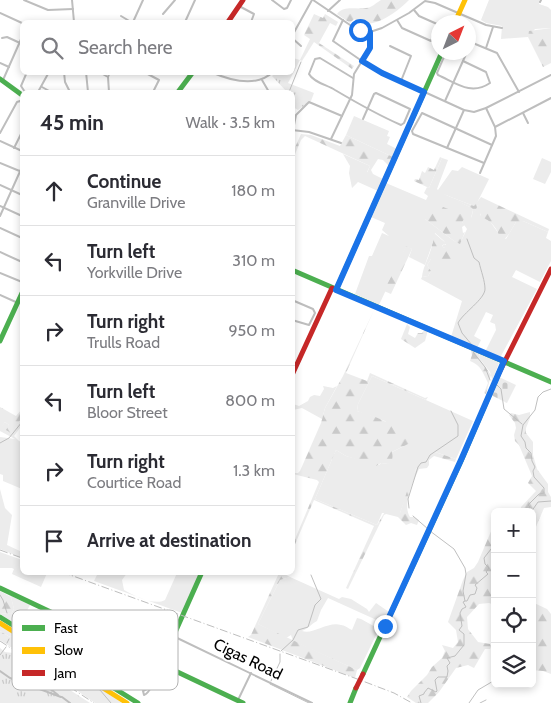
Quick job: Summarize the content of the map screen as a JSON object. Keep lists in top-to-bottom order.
{
  "streets": {
    "street": ["Cigas Road"]
  },
  "legend": ["Fast", "Slow", "Jam"],
  "north": "top right",
  "page": {
    "search": "Search here",
    "heading": ["45 min", "Walk · 3.5 km"],
    "list": [
      ["Continue", "Granville Drive", "180 m"],
      ["Turn left", "Yorkville Drive", "310 m"],
      ["Turn right", "Trulls Road", "950 m"],
      ["Turn left", "Bloor Street", "800 m"],
      ["Turn right", "Courtice Road", "1.3 km"],
      "Arrive at destination"
    ],
    "map_buttons": ["+", "−"]
  }
}
